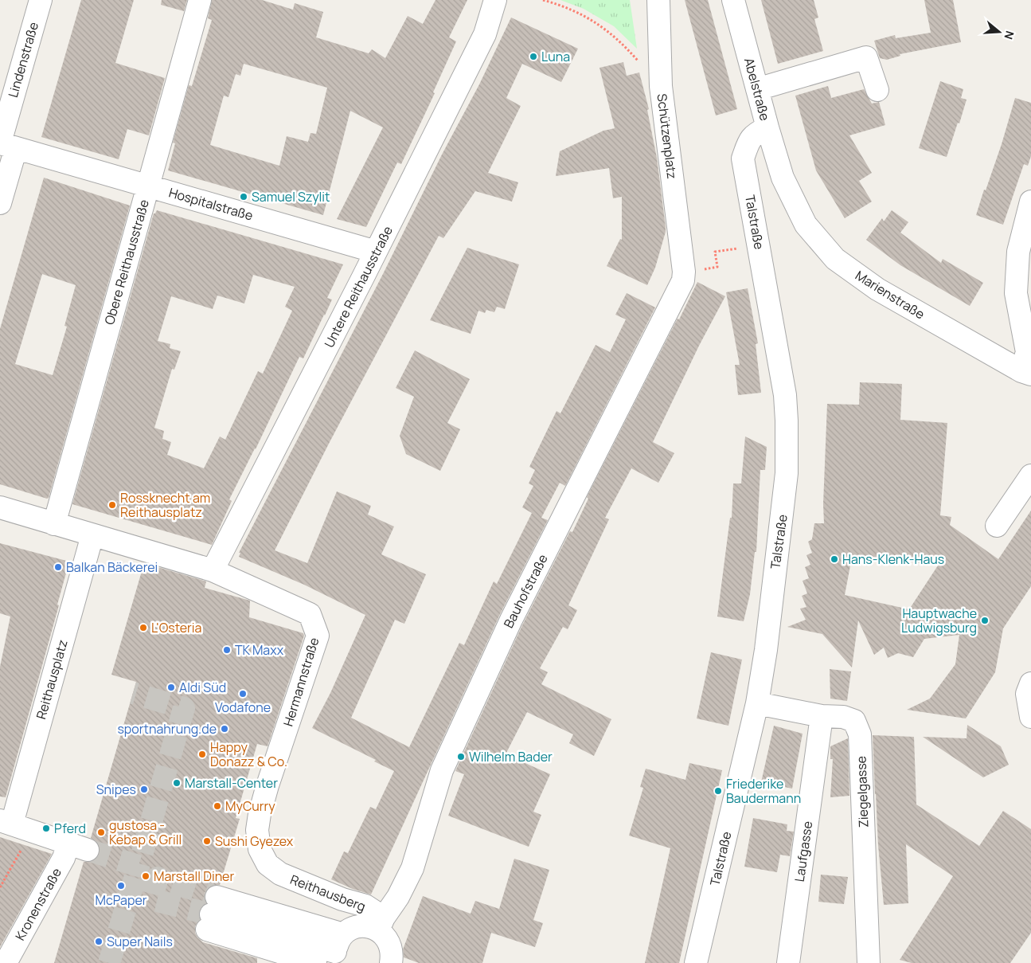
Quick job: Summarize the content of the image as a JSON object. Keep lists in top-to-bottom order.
{
  "streets": {
    "street": [
      "Lindenstraße",
      "Abelstraße",
      "Schützenplatz",
      "Hospitalstraße",
      "Talstraße",
      "Obere Reithausstraße",
      "Untere Reithausstraße",
      "Marienstraße",
      "Bauhofstraße",
      "Reithausplatz",
      "Hermannstraße",
      "Ziegelgasse",
      "Laufgasse",
      "Reithausberg",
      "Kronenstraße"
    ]
  },
  "crossings": [
    ["Lindenstraße", "Hospitalstraße"],
    ["Abelstraße", "Talstraße"],
    ["Abelstraße", "Marienstraße"],
    ["Schützenplatz", "Bauhofstraße"],
    ["Hospitalstraße", "Obere Reithausstraße"],
    ["Hospitalstraße", "Untere Reithausstraße"],
    ["Talstraße", "Ziegelgasse"],
    ["Obere Reithausstraße", "Hermannstraße"],
    ["Untere Reithausstraße", "Hermannstraße"],
    ["Bauhofstraße", "Reithausberg"],
    ["Reithausplatz", "Hermannstraße"],
    ["Reithausplatz", "Kronenstraße"],
    ["Hermannstraße", "Reithausberg"],
    ["Ziegelgasse", "Laufgasse"]
  ],
  "places": [
    "Luna",
    "Samuel Szylit",
    "Rossknecht am Reithausplatz",
    "Hans-Klenk-Haus",
    "Balkan Bäckerei",
    "Hauptwache Ludwigsburg",
    "L'Osteria",
    "TK Maxx",
    "Aldi Süd",
    "Vodafone",
    "sportnahrung.de",
    "Happy Donazz & Co.",
    "Wilhelm Bader",
    "Marstall-Center",
    "Snipes",
    "Friederike Baudermann",
    "MyCurry",
    "Pferd",
    "gustosa - Kebap & Grill",
    "Sushi Gyezex",
    "Marstall Diner",
    "McPaper",
    "Super Nails"
  ],
  "north": "right"
}
